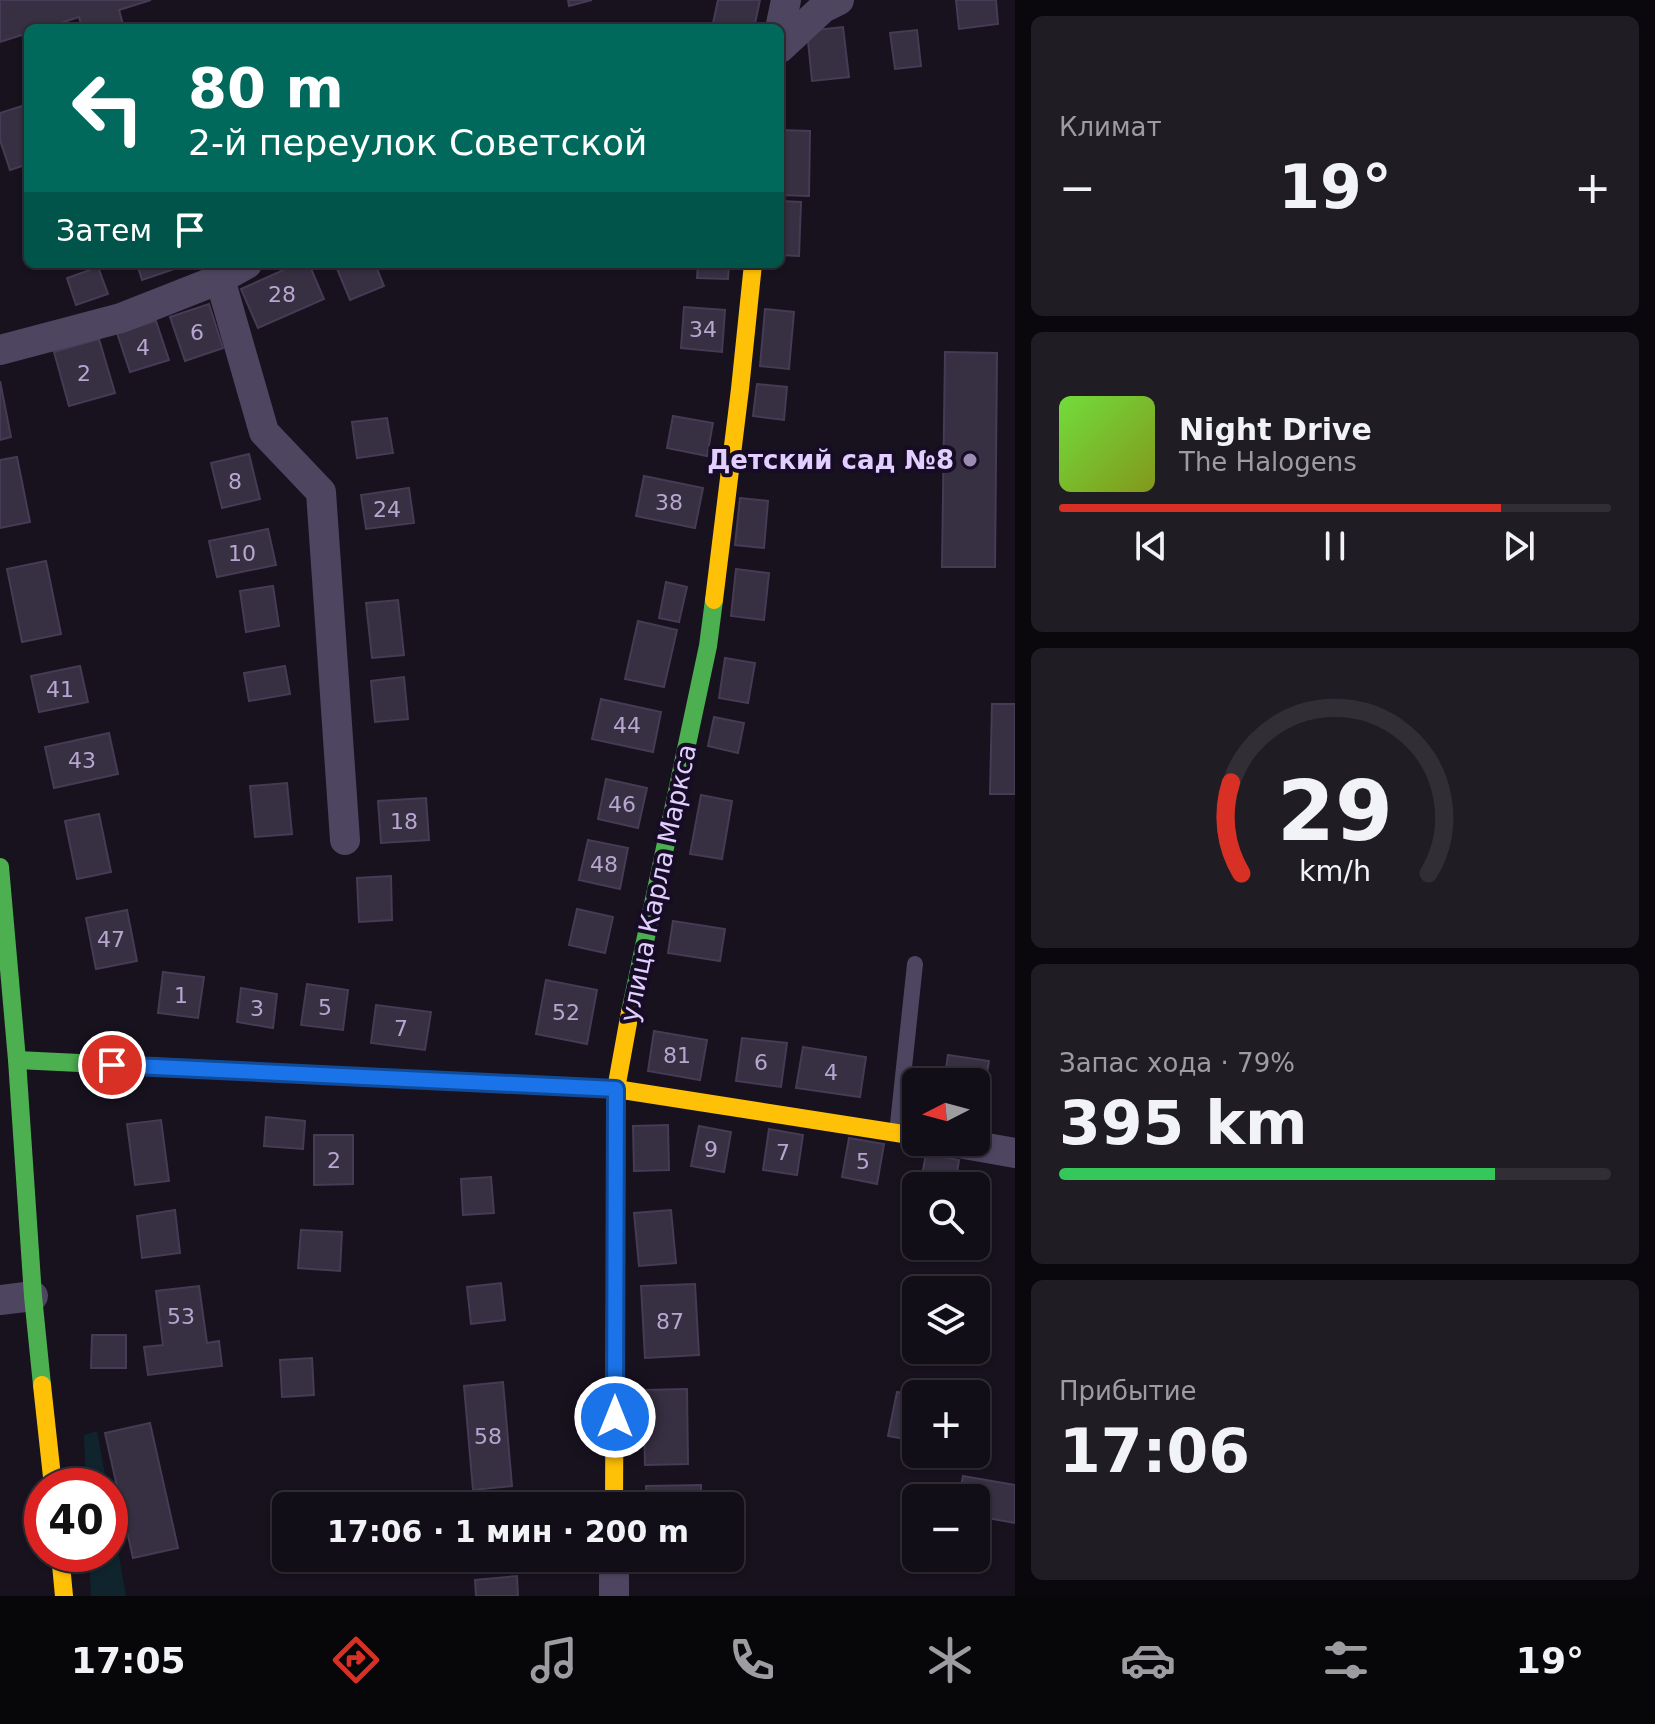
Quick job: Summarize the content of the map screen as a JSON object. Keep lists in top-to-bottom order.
{
  "streets": {
    "street": ["улица Карла Маркса"]
  },
  "places": ["Детский сад №8"],
  "house_numbers": [
    "28",
    "34",
    "6",
    "4",
    "2",
    "8",
    "38",
    "24",
    "10",
    "41",
    "44",
    "43",
    "46",
    "18",
    "48",
    "47",
    "1",
    "5",
    "3",
    "52",
    "7",
    "81",
    "6",
    "4",
    "9",
    "7",
    "2",
    "5",
    "53",
    "87",
    "58"
  ],
  "north": "left",
  "page": {
    "tile": [
      "Климат",
      ["Запас хода · 79%", "395 km"],
      ["Прибытие", "17:06"]
    ],
    "turn": ["80 m", "2-й переулок Советской"],
    "heat": ["−", "19°", "+"],
    "then": "Затем",
    "song": ["Night Drive", "The Halogens"],
    "map_buttons": ["+", "−"],
    "limit": "40",
    "trip": "17:06 · 1 мин · 200 m",
    "tabs": ["17:05", "19°"],
    "gauge": ["29", "km/h"]
  }
}
